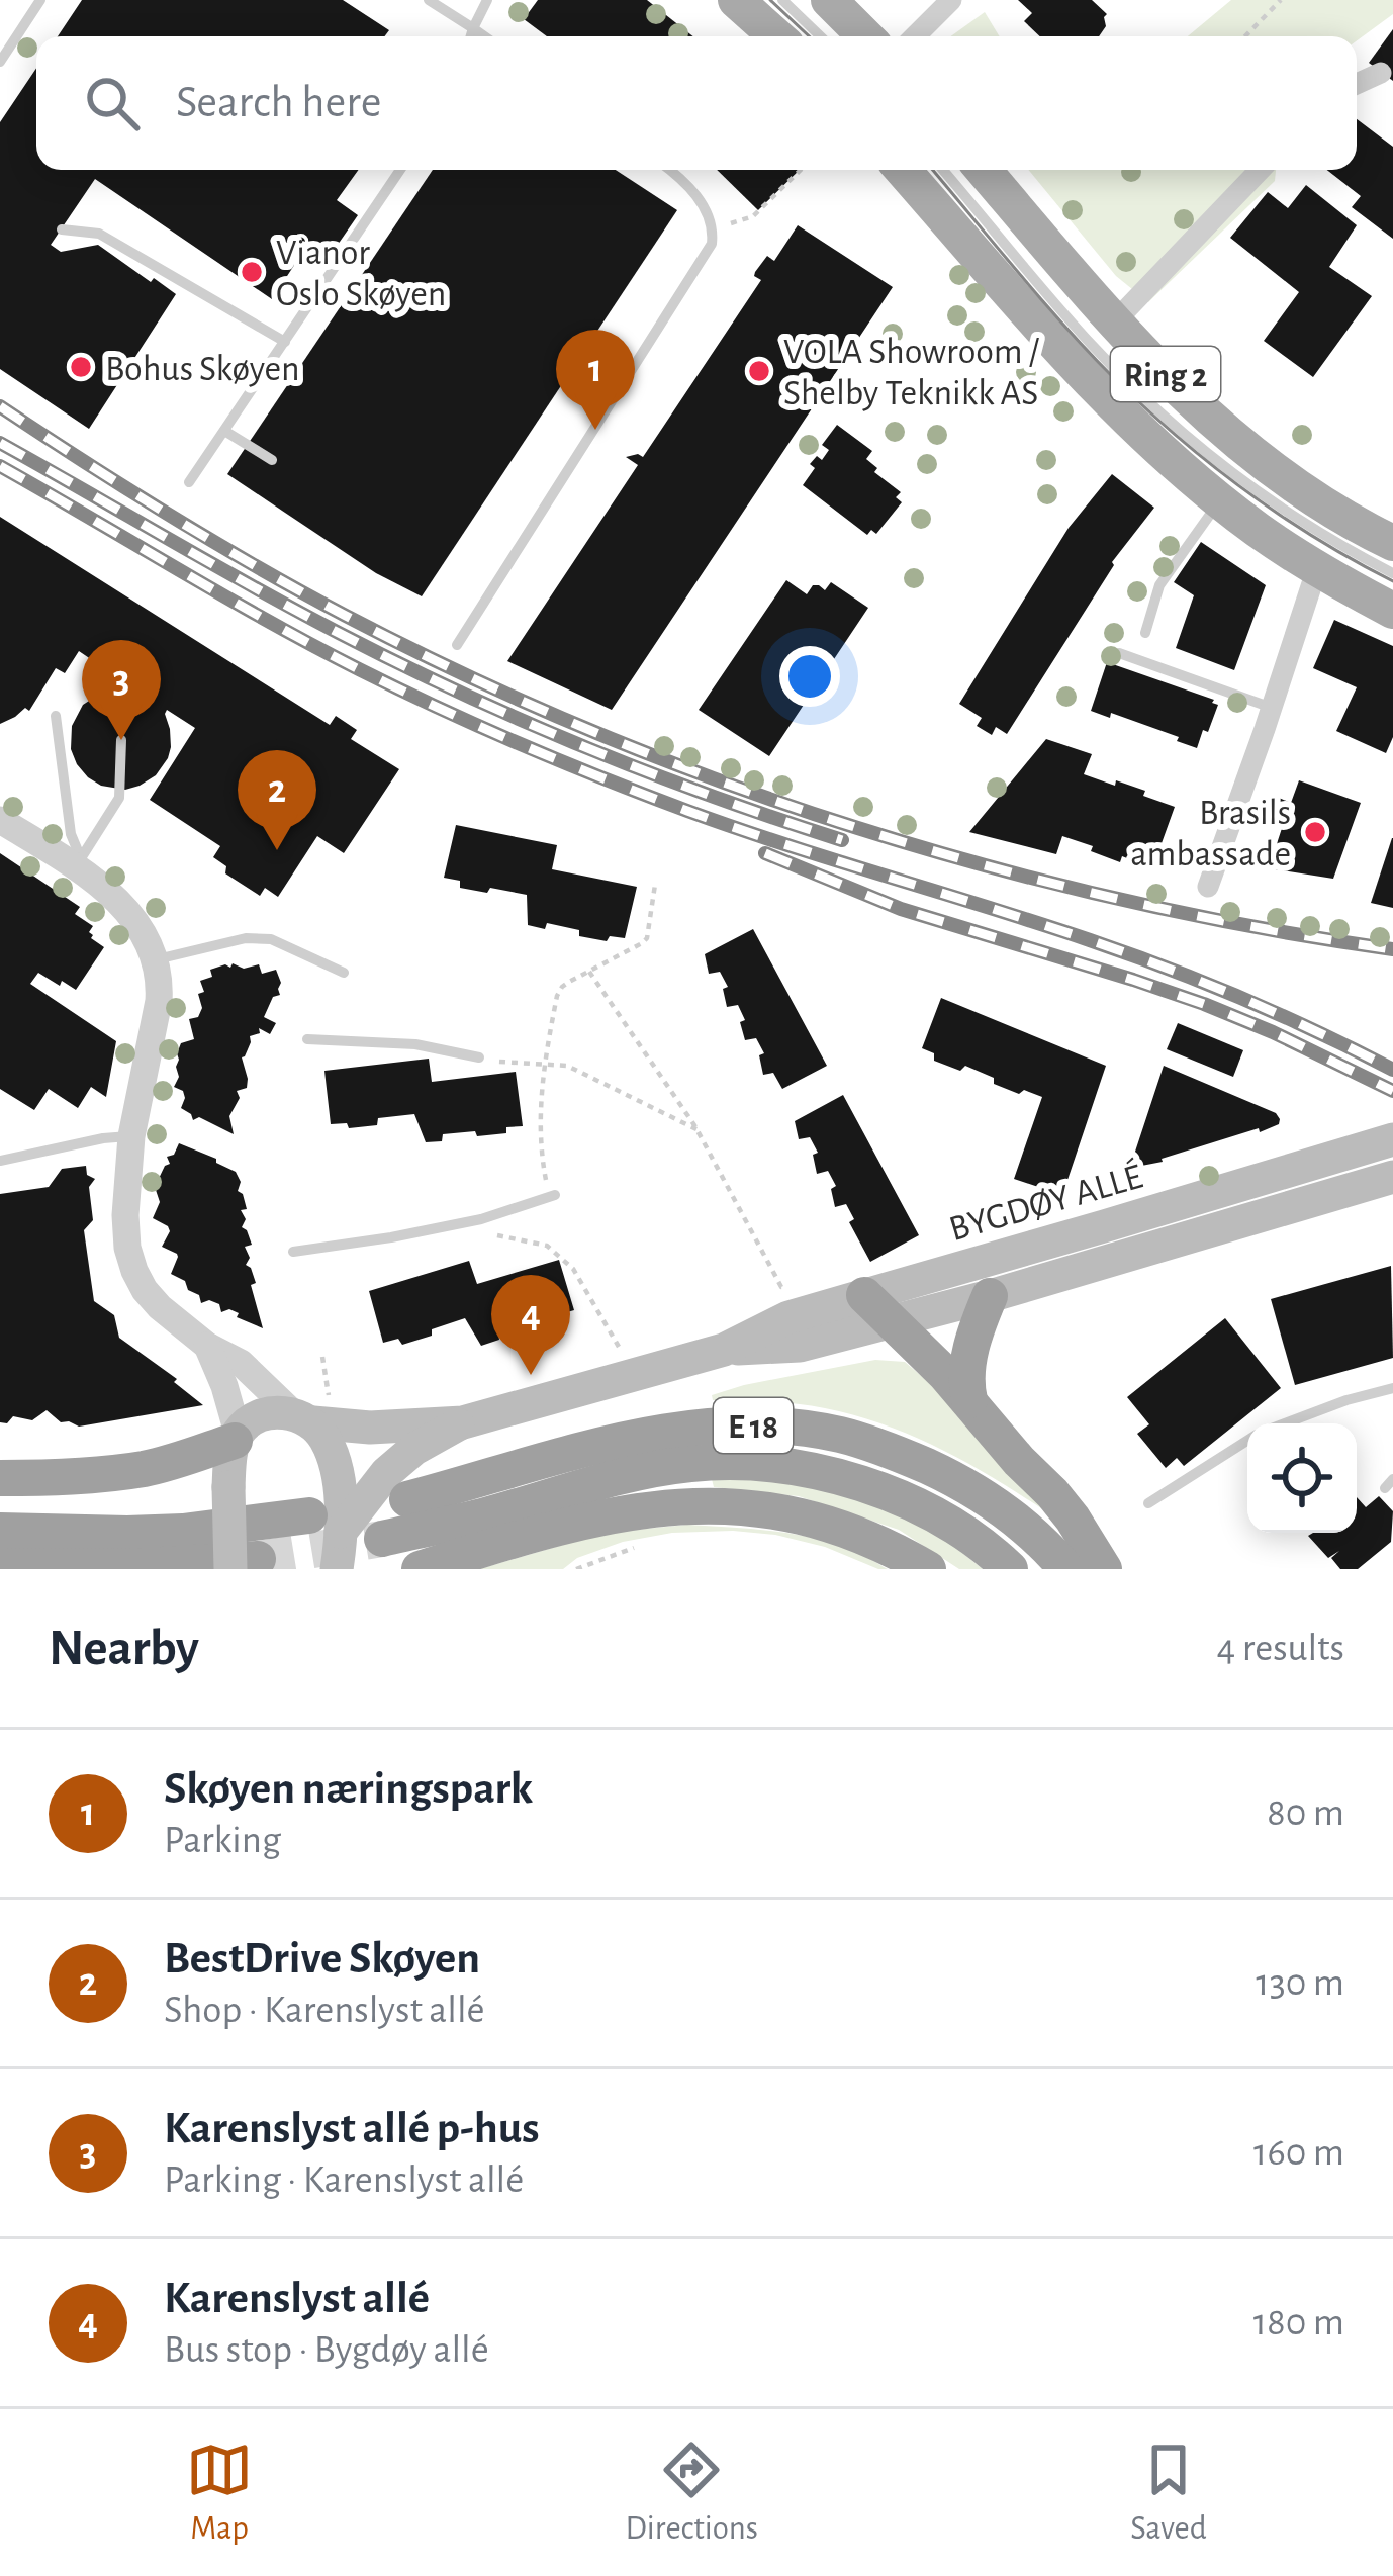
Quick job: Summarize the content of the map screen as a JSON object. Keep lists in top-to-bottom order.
{
  "streets": {
    "highway": ["E 18"],
    "main road": ["Ring 2", "BYGDØY ALLÉ"]
  },
  "places": [
    "Vianor Oslo Skøyen",
    "Bohus Skøyen",
    "VOLA Showroom / Shelby Teknikk AS",
    "Brasils ambassade"
  ],
  "page": {
    "search": "Search here",
    "pins": [
      "1",
      "3",
      "2",
      "4"
    ],
    "heading": ["Nearby", "4 results"],
    "list": [
      {
        "mark": "1",
        "name": "Skøyen næringspark",
        "note": "Parking",
        "value": "80 m"
      },
      {
        "mark": "2",
        "name": "BestDrive Skøyen",
        "note": "Shop · Karenslyst allé",
        "value": "130 m"
      },
      {
        "mark": "3",
        "name": "Karenslyst allé p-hus",
        "note": "Parking · Karenslyst allé",
        "value": "160 m"
      },
      {
        "mark": "4",
        "name": "Karenslyst allé",
        "note": "Bus stop · Bygdøy allé",
        "value": "180 m"
      }
    ],
    "nav": ["Map", "Directions", "Saved"]
  }
}
